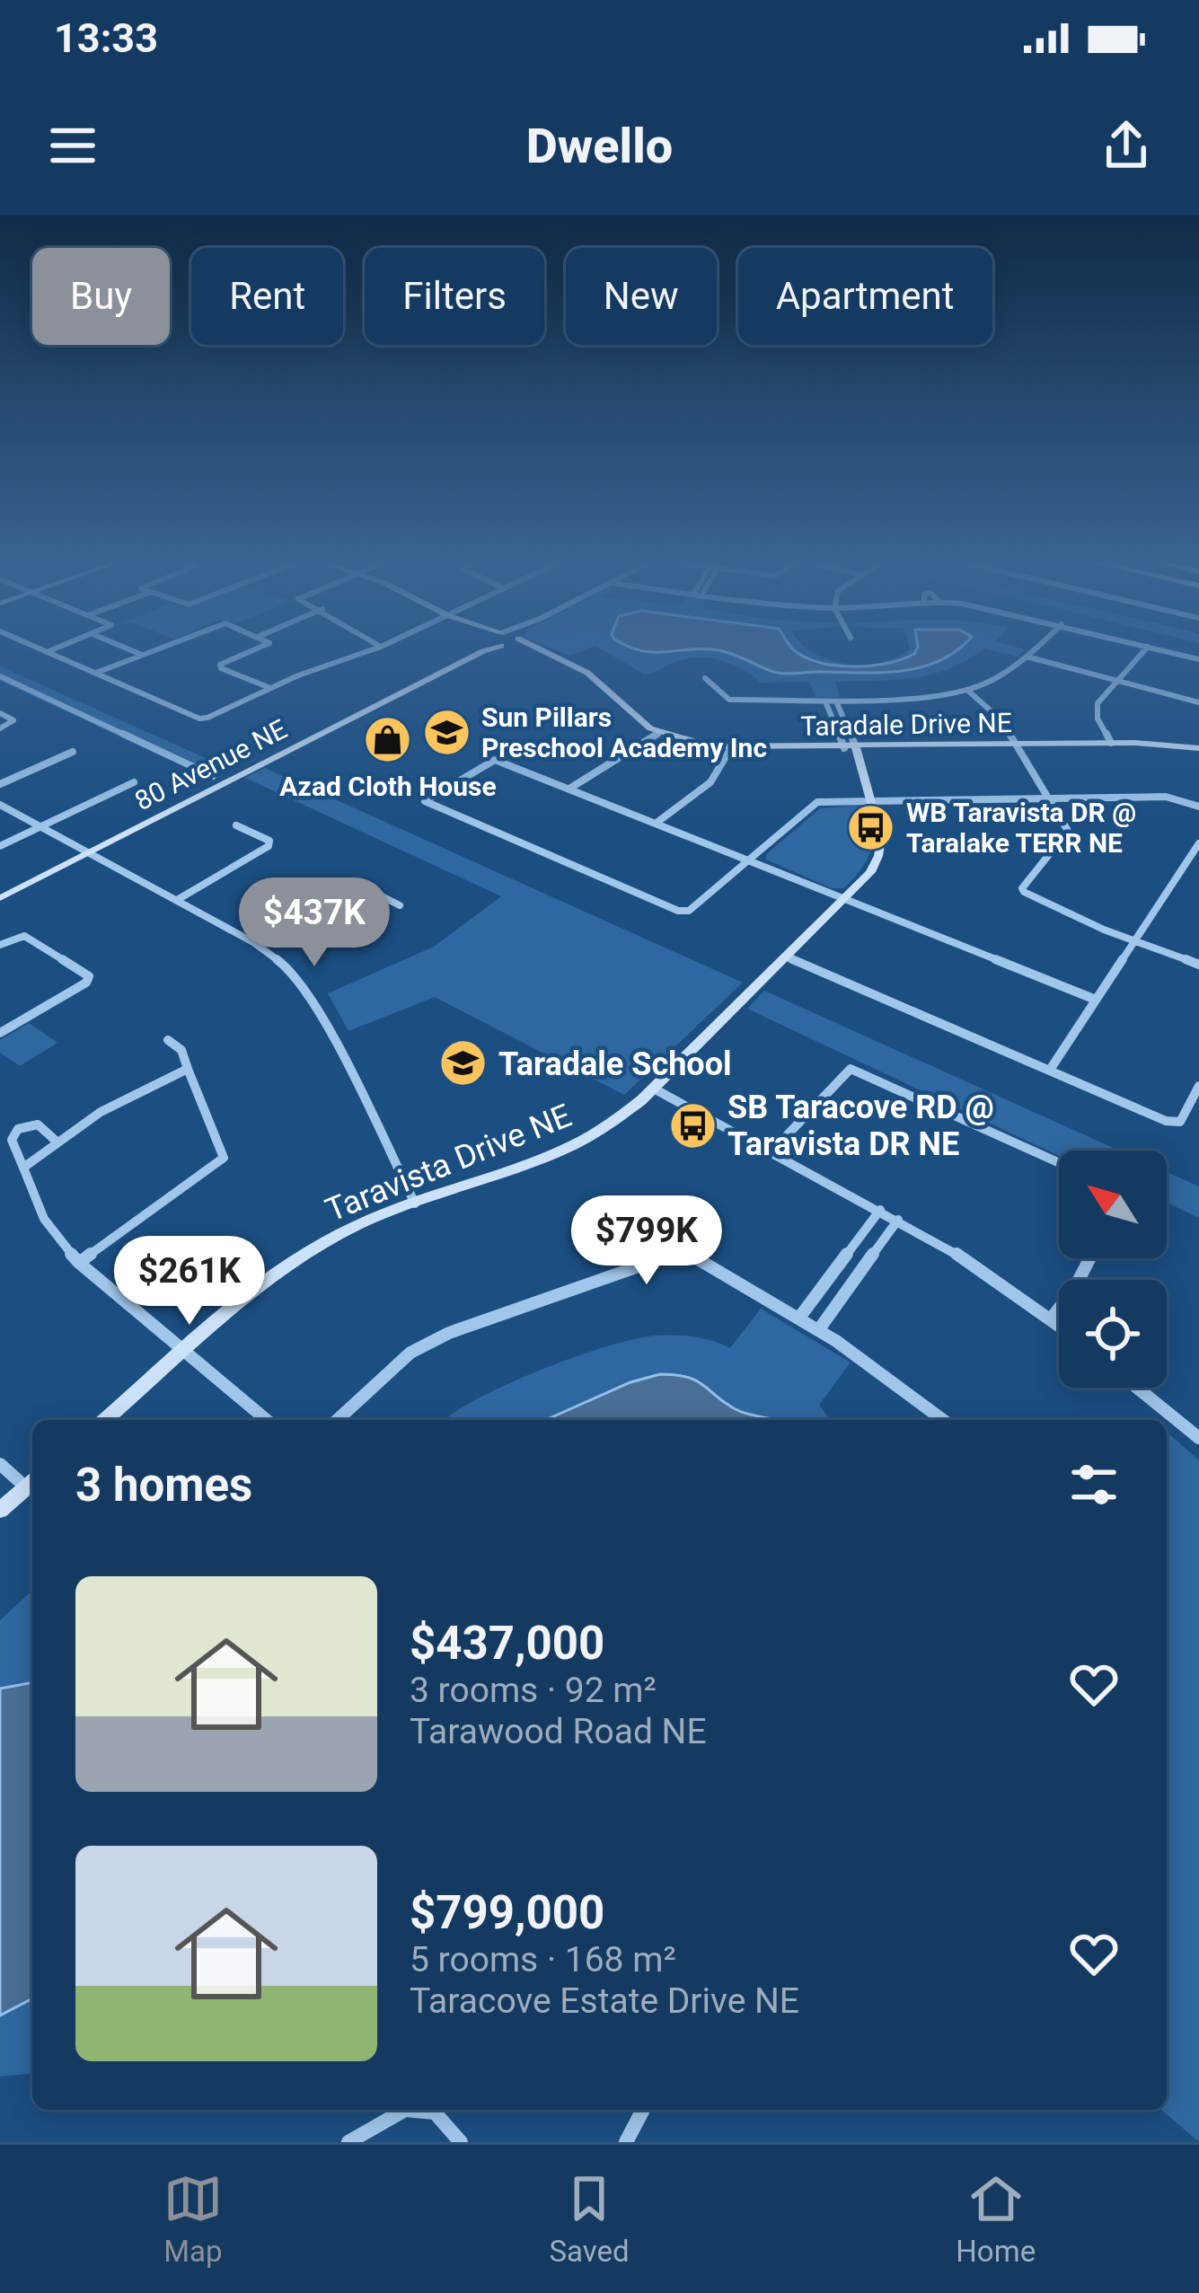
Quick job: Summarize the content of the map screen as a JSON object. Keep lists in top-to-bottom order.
{
  "streets": {
    "street": ["Taradale Drive NE", "80 Avenue NE", "Taravista Drive NE"]
  },
  "crossings": [
    ["Taradale Drive NE", "Taravista Drive NE"]
  ],
  "places": {
    "school or university": ["Sun Pillars Preschool Academy Inc", "Taradale School"],
    "shop": ["Azad Cloth House"],
    "bus stop": ["WB Taravista DR @ Taralake TERR NE", "SB Taracove RD @ Taravista DR NE"]
  },
  "north": "top left",
  "page": {
    "status": "13:33",
    "header": "Dwello",
    "chip": [
      "Buy",
      "Rent",
      "Filters",
      "New",
      "Apartment"
    ],
    "price": ["$437K", "$799K", "$261K"],
    "heading": "3 homes",
    "list": [
      {
        "name": "$437,000",
        "note": "3 rooms · 92 m² · Tarawood Road NE"
      },
      {
        "name": "$799,000",
        "note": "5 rooms · 168 m² · Taracove Estate Drive NE"
      }
    ],
    "tabs": ["Map", "Saved", "Home"]
  }
}
